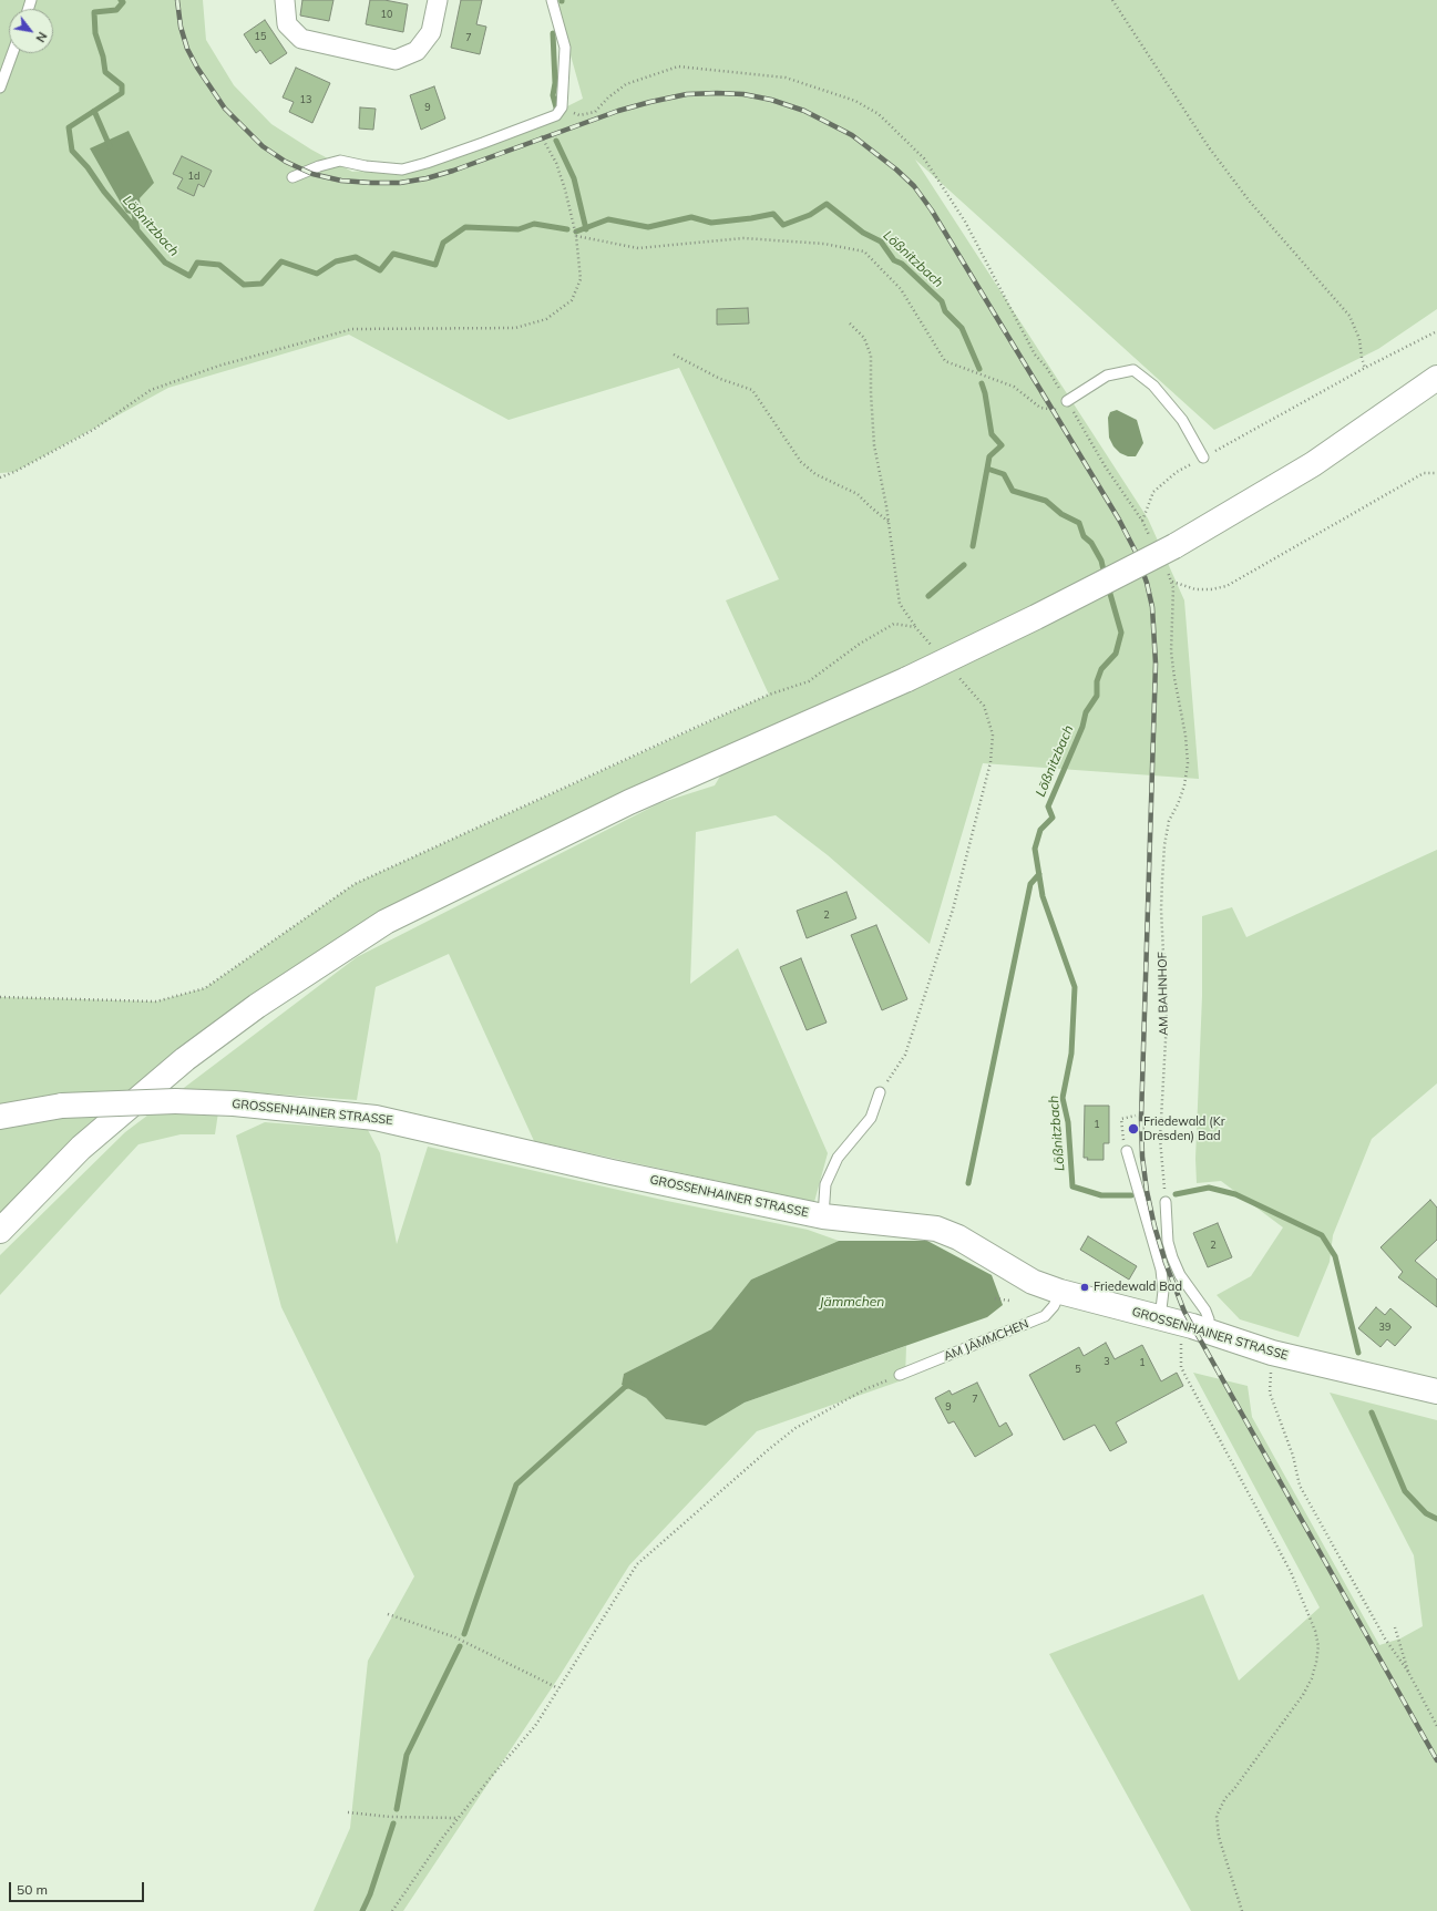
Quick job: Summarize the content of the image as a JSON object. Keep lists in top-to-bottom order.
{
  "streets": {
    "main road": ["GROSSENHAINER STRASSE"],
    "lane": ["AM JÄMMCHEN"],
    "path": ["AM BAHNHOF"]
  },
  "crossings": [
    ["GROSSENHAINER STRASSE", "AM JÄMMCHEN"]
  ],
  "water": ["Lößnitzbach", "Jämmchen"],
  "places": ["Friedewald (Kr Dresden) Bad", "Friedewald Bad"],
  "house_numbers": [
    "10",
    "15",
    "7",
    "13",
    "9",
    "1d",
    "2",
    "1",
    "2",
    "39",
    "3",
    "1",
    "5",
    "7",
    "9"
  ],
  "scale_bar": "50 m",
  "north": "bottom right"
}
